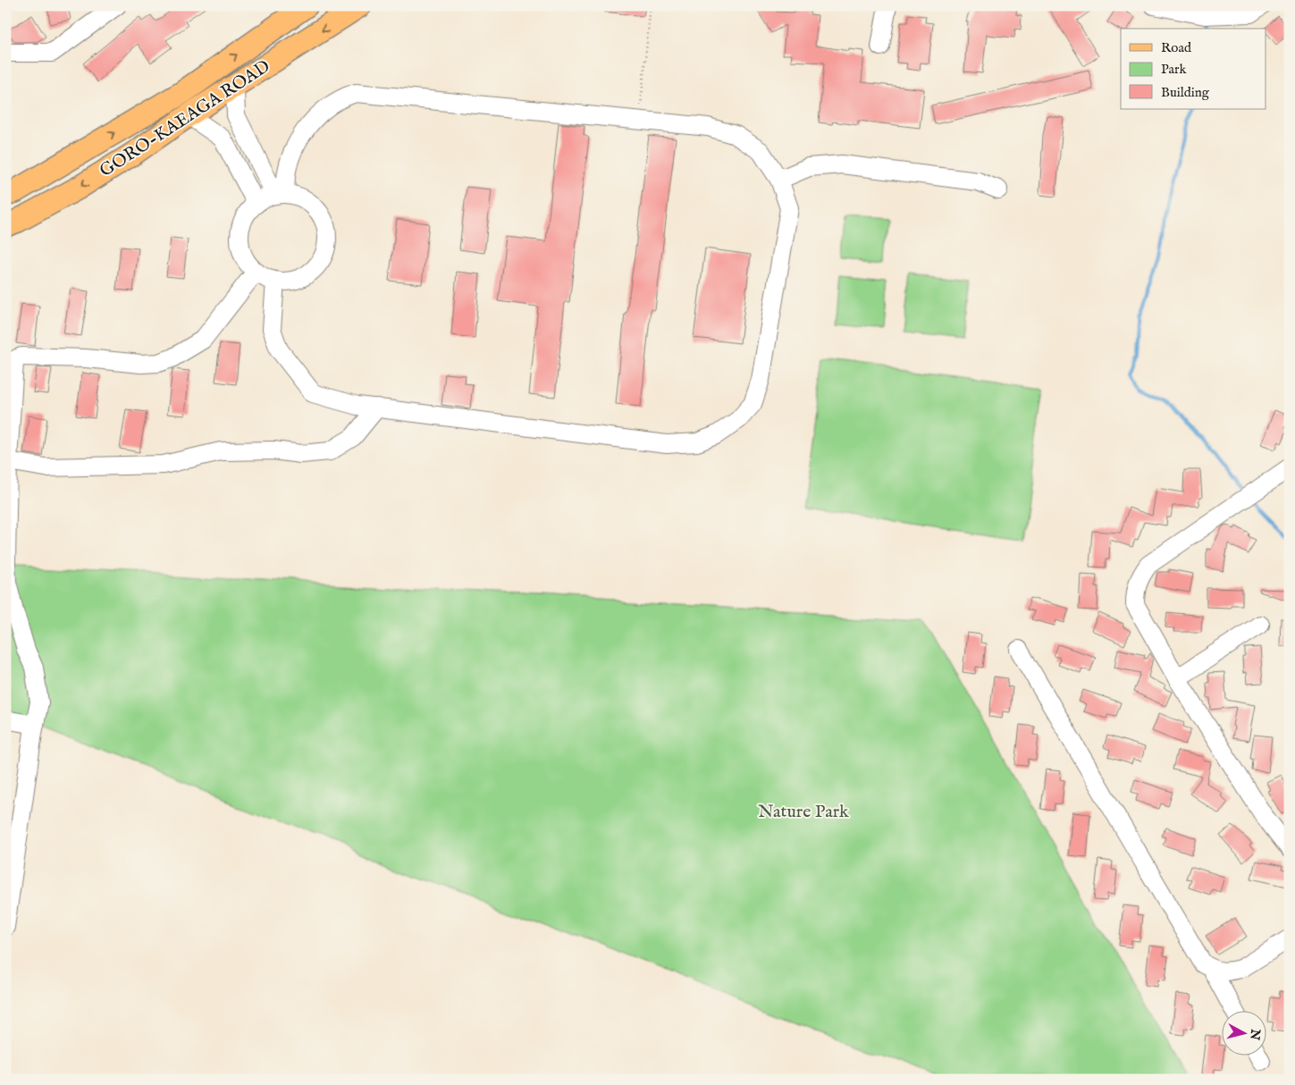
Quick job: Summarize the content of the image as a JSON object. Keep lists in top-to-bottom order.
{
  "streets": {
    "main road": ["GORO-KAEAGA ROAD"]
  },
  "parks": ["Nature Park"],
  "legend": ["Road", "Park", "Building"],
  "north": "right"
}
